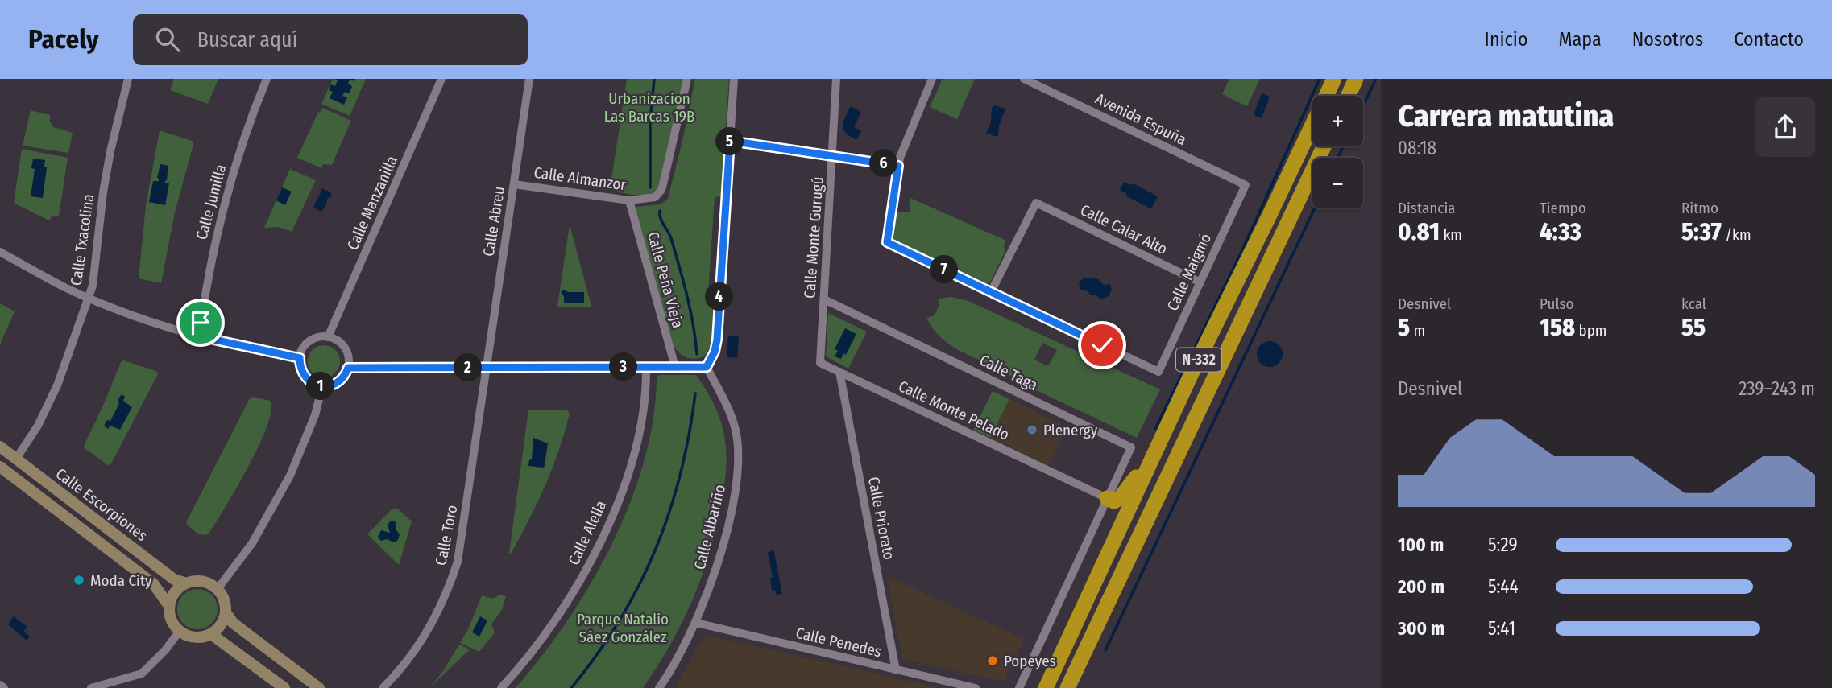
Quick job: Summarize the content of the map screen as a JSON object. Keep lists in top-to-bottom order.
{
  "streets": {
    "highway": ["N-332"],
    "street": [
      "Avenida Espuña",
      "Calle Almanzor",
      "Calle Jumilla",
      "Calle Manzanilla",
      "Calle Abreu",
      "Calle Calar Alto",
      "Calle Monte Gurugú",
      "Calle Txacolina",
      "Calle Maigmó",
      "Calle Peña Vieja",
      "Calle Taga",
      "Calle Monte Pelado",
      "Calle Escorpiones",
      "Calle Priorato",
      "Calle Albariño",
      "Calle Alella",
      "Calle Toro",
      "Calle Penedes"
    ]
  },
  "crossings": [
    ["Avenida Espuña", "Calle Maigmó"],
    ["Calle Almanzor", "Calle Abreu"],
    ["Calle Almanzor", "Calle Peña Vieja"],
    ["Calle Abreu", "Calle Toro"],
    ["Calle Calar Alto", "Calle Maigmó"],
    ["Calle Monte Gurugú", "Calle Taga"],
    ["Calle Monte Gurugú", "Calle Monte Pelado"],
    ["Calle Txacolina", "Calle Escorpiones"],
    ["Calle Taga", "Calle Monte Pelado"],
    ["Calle Monte Pelado", "Calle Priorato"],
    ["Calle Priorato", "Calle Penedes"],
    ["Calle Albariño", "Calle Penedes"]
  ],
  "parks": ["Urbanizacion Las Barcas 19B", "Parque Natalio Sáez González"],
  "places": ["Plenergy", "Moda City", "Popeyes"],
  "page": {
    "header": "Pacely",
    "search": "Buscar aquí",
    "nav": [
      "Inicio",
      "Mapa",
      "Nosotros",
      "Contacto"
    ],
    "heading": ["Carrera matutina", "08:18"],
    "map_buttons": ["+", "−"],
    "pins": [
      "5",
      "6",
      "7",
      "4",
      "3",
      "2",
      "1"
    ],
    "stats": [
      ["Distancia", "0.81 km"],
      ["Tiempo", "4:33"],
      ["Ritmo", "5:37 /km"],
      ["Desnivel", "5 m"],
      ["Pulso", "158 bpm"],
      ["kcal", "55"]
    ],
    "chart": ["Desnivel", "239–243 m"],
    "list": [
      {
        "name": "100 m",
        "note": "5:29"
      },
      {
        "name": "200 m",
        "note": "5:44"
      },
      {
        "name": "300 m",
        "note": "5:41"
      }
    ]
  }
}
